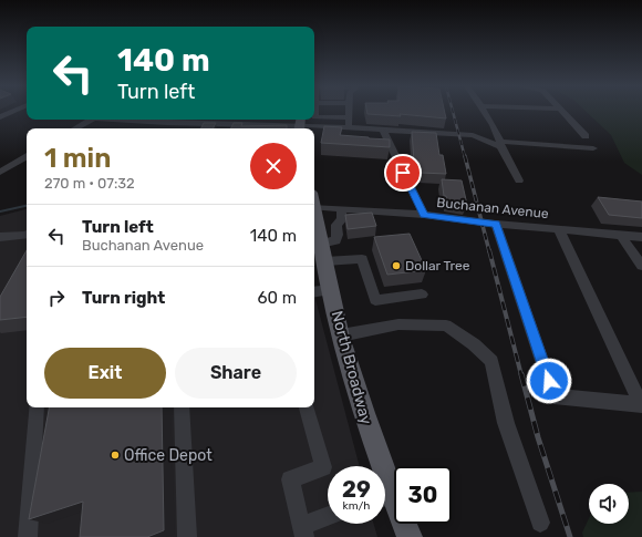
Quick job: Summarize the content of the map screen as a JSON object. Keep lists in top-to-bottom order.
{
  "streets": {
    "main road": ["North Broadway"],
    "street": ["Buchanan Avenue"]
  },
  "places": ["Dollar Tree", "Office Depot"],
  "page": {
    "turn": ["140 m", "Turn left"],
    "heading": ["1 min", "270 m · 07:32"],
    "list": [
      {
        "name": "Turn left",
        "note": "Buchanan Avenue",
        "value": "140 m"
      },
      {
        "name": "Turn right",
        "value": "60 m"
      }
    ],
    "buttons": ["Exit", "Share"],
    "speed": "29 km/h",
    "limit": "30"
  }
}
